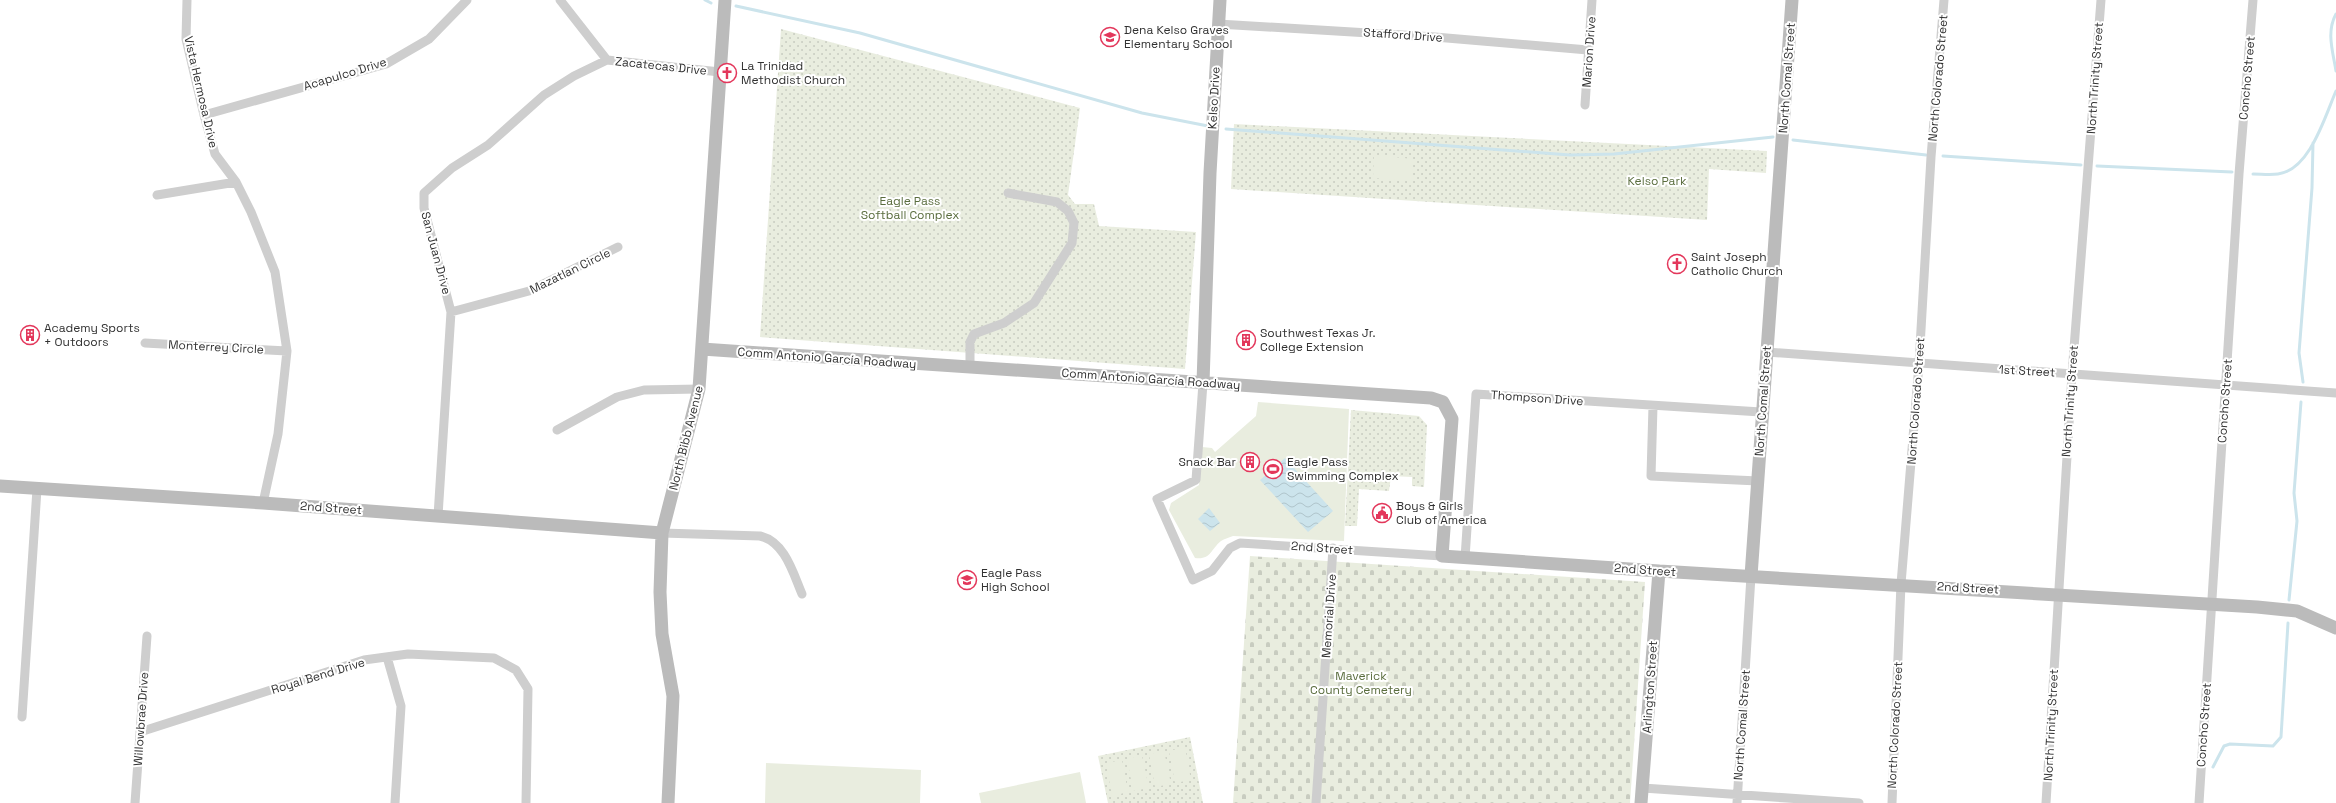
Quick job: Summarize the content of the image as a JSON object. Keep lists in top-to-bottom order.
{
  "streets": {
    "street": [
      "Stafford Drive",
      "Marion Drive",
      "Zacatecas Drive",
      "Acapulco Drive",
      "North Comal Street",
      "North Colorado Street",
      "North Trinity Street",
      "Concho Street",
      "Vista Hermosa Drive",
      "Kelso Drive",
      "San Juan Drive",
      "Mazatlan Circle",
      "Monterrey Circle",
      "Comm Antonio García Roadway",
      "1st Street",
      "Thompson Drive",
      "North Bibb Avenue",
      "2nd Street",
      "Memorial Drive",
      "Royal Bend Drive",
      "Arlington Street",
      "Willowbrae Drive"
    ]
  },
  "crossings": [
    ["Stafford Drive", "Marion Drive"],
    ["Stafford Drive", "Kelso Drive"],
    ["Zacatecas Drive", "San Juan Drive"],
    ["Zacatecas Drive", "North Bibb Avenue"],
    ["Acapulco Drive", "Vista Hermosa Drive"],
    ["North Comal Street", "1st Street"],
    ["North Comal Street", "Thompson Drive"],
    ["North Comal Street", "2nd Street"],
    ["North Colorado Street", "1st Street"],
    ["North Colorado Street", "2nd Street"],
    ["North Trinity Street", "1st Street"],
    ["North Trinity Street", "2nd Street"],
    ["Concho Street", "1st Street"],
    ["Concho Street", "2nd Street"],
    ["Vista Hermosa Drive", "Monterrey Circle"],
    ["Vista Hermosa Drive", "2nd Street"],
    ["Kelso Drive", "Comm Antonio García Roadway"],
    ["Kelso Drive", "2nd Street"],
    ["San Juan Drive", "Mazatlan Circle"],
    ["San Juan Drive", "2nd Street"],
    ["Comm Antonio García Roadway", "North Bibb Avenue"],
    ["Comm Antonio García Roadway", "2nd Street"],
    ["Thompson Drive", "2nd Street"],
    ["North Bibb Avenue", "2nd Street"],
    ["2nd Street", "Memorial Drive"],
    ["2nd Street", "Arlington Street"],
    ["Royal Bend Drive", "Willowbrae Drive"]
  ],
  "parks": ["Kelso Park", "Eagle Pass Softball Complex", "Maverick County Cemetery"],
  "places": {
    "school or university": ["Dena Kelso Graves Elementary School", "Eagle Pass High School"],
    "church": ["La Trinidad Methodist Church", "Saint Joseph Catholic Church"],
    "building": ["Academy Sports + Outdoors", "Southwest Texas Jr. College Extension", "Snack Bar"],
    "sports": ["Eagle Pass Swimming Complex"],
    "public building": ["Boys & Girls Club of America"]
  }
}
